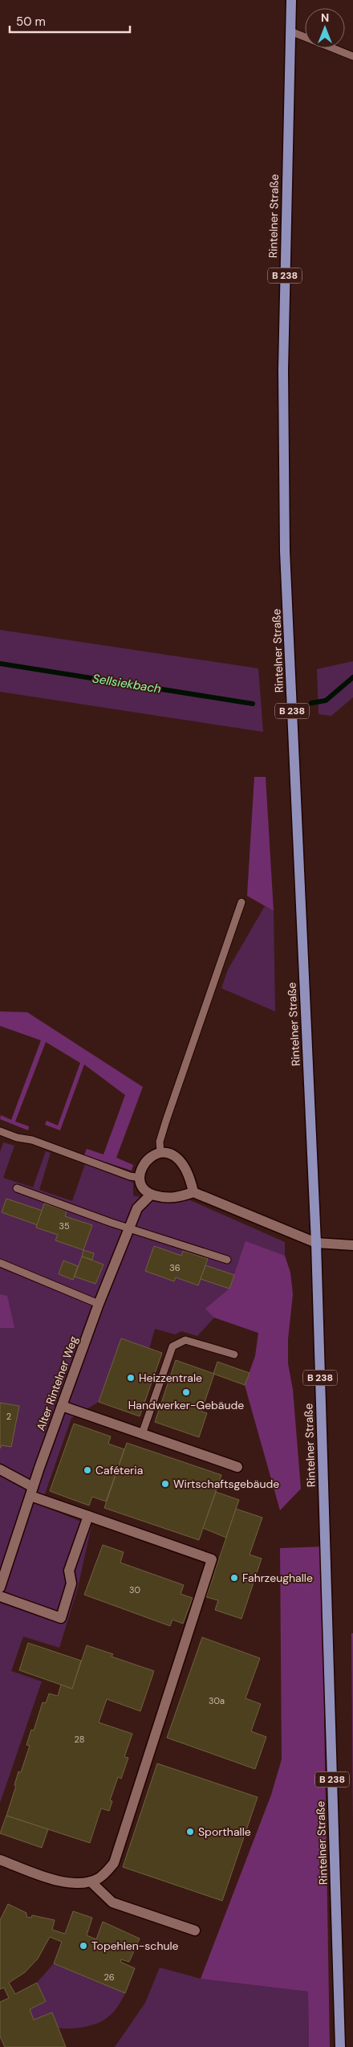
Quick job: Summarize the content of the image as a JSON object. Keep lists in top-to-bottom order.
{
  "streets": {
    "main road": ["Rintelner Straße", "B 238"],
    "street": ["Alter Rintelner Weg"]
  },
  "water": ["Sellsiekbach"],
  "places": [
    "Heizzentrale",
    "Handwerker-Gebäude",
    "Caféteria",
    "Wirtschaftsgebäude",
    "Fahrzeughalle",
    "Sporthalle",
    "Topehlen-schule"
  ],
  "house_numbers": [
    "35",
    "36",
    "2",
    "30",
    "30a",
    "28",
    "26"
  ],
  "scale_bar": "50 m",
  "north": "top"
}
